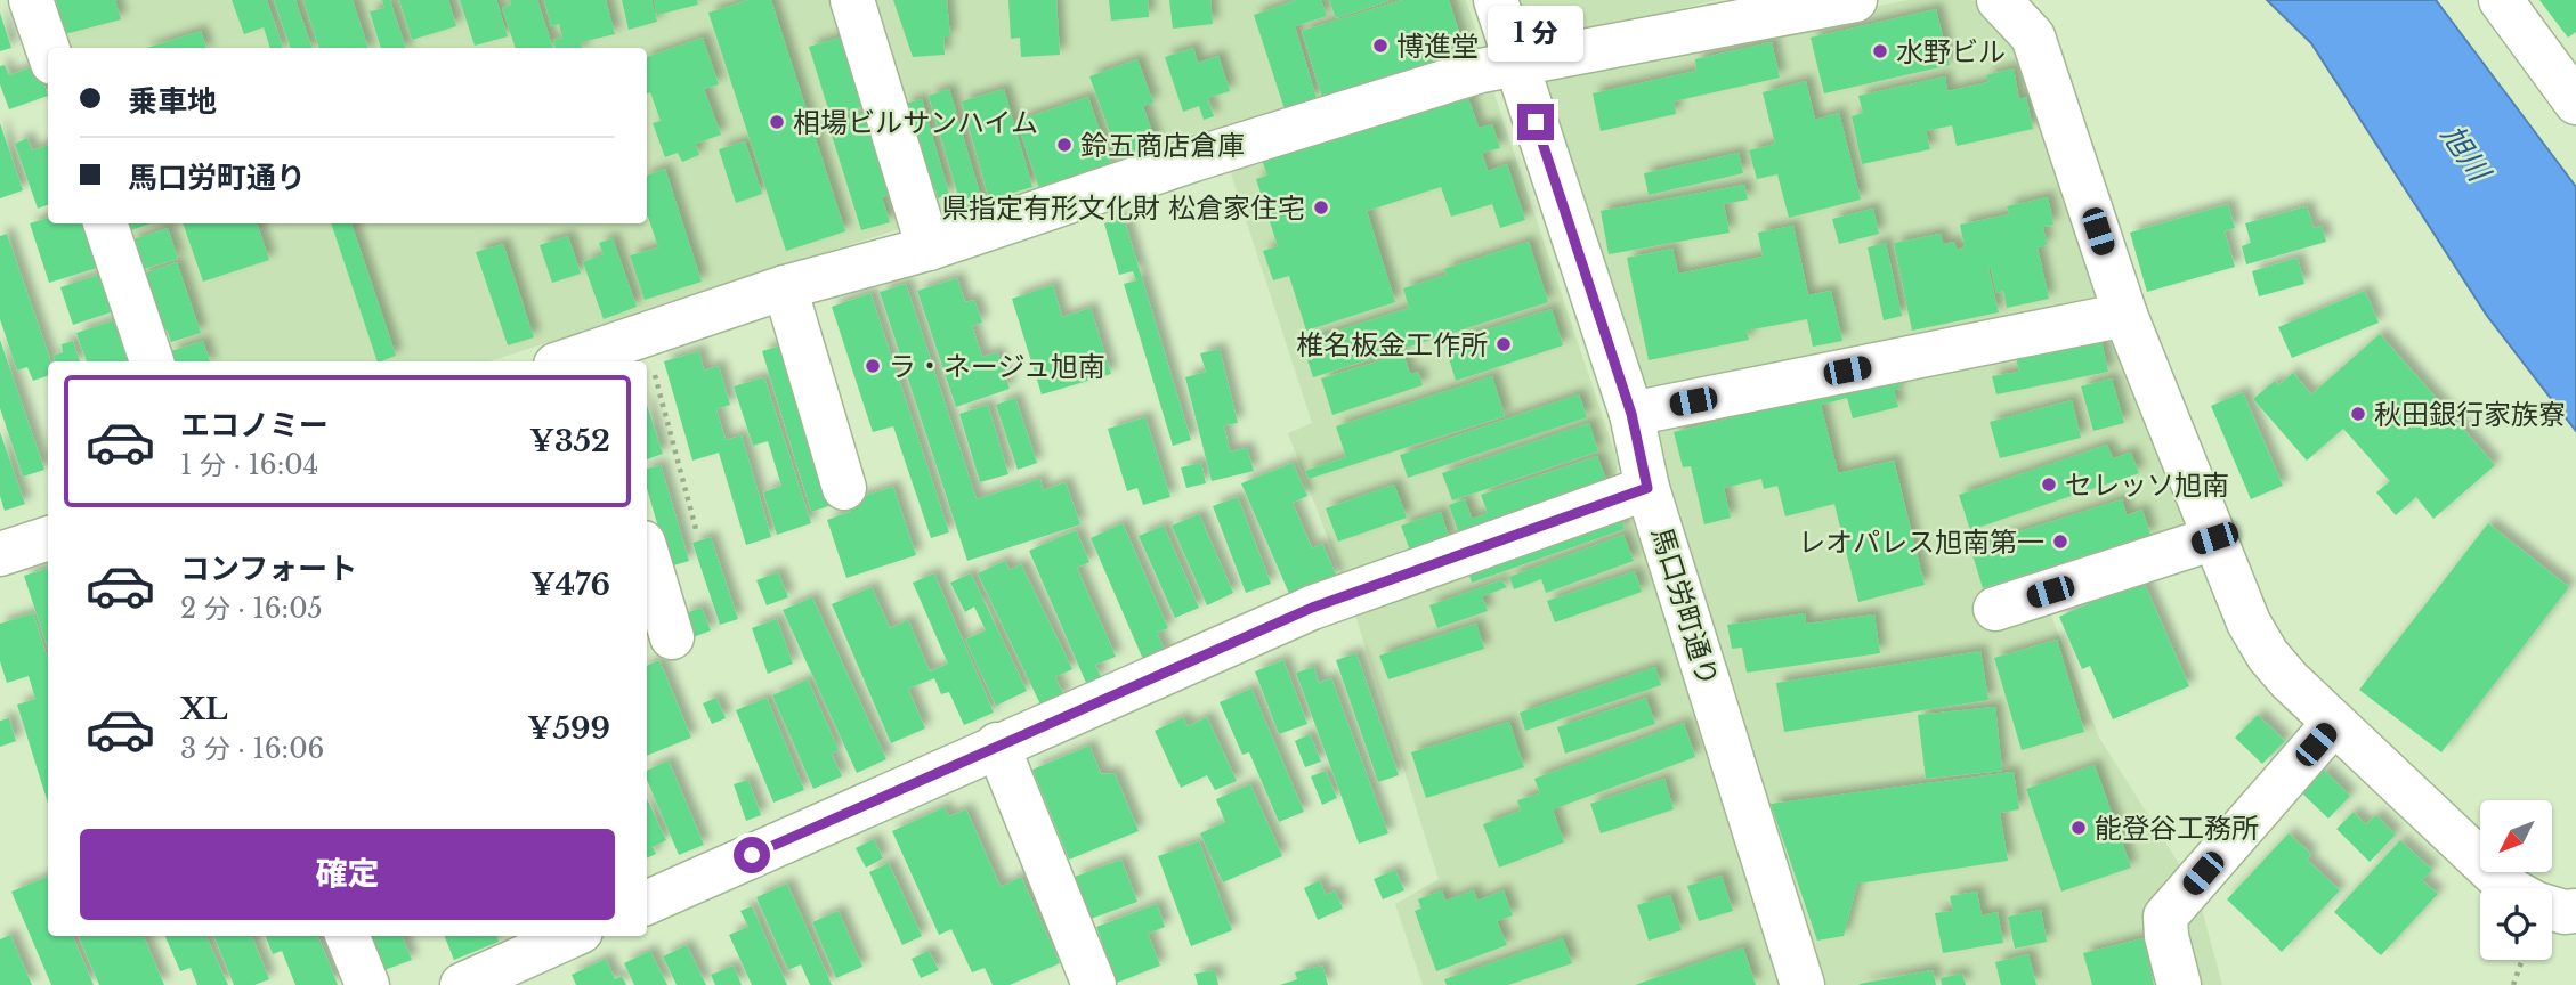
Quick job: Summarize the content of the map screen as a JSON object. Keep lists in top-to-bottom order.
{
  "streets": {
    "street": ["馬口労町通り"]
  },
  "water": ["旭川"],
  "places": [
    "博進堂",
    "水野ビル",
    "相場ビルサンハイム",
    "鈴五商店倉庫",
    "県指定有形文化財 松倉家住宅",
    "椎名板金工作所",
    "ラ・ネージュ旭南",
    "秋田銀行家族寮",
    "セレッソ旭南",
    "レオパレス旭南第一",
    "能登谷工務所"
  ],
  "north": "bottom left",
  "page": {
    "bubble": "1 分",
    "banner": ["乗車地", "馬口労町通り"],
    "list": [
      {
        "name": "エコノミー",
        "note": "1 分 · 16:04",
        "value": "¥352"
      },
      {
        "name": "コンフォート",
        "note": "2 分 · 16:05",
        "value": "¥476"
      },
      {
        "name": "XL",
        "note": "3 分 · 16:06",
        "value": "¥599"
      }
    ],
    "buttons": "確定"
  }
}
